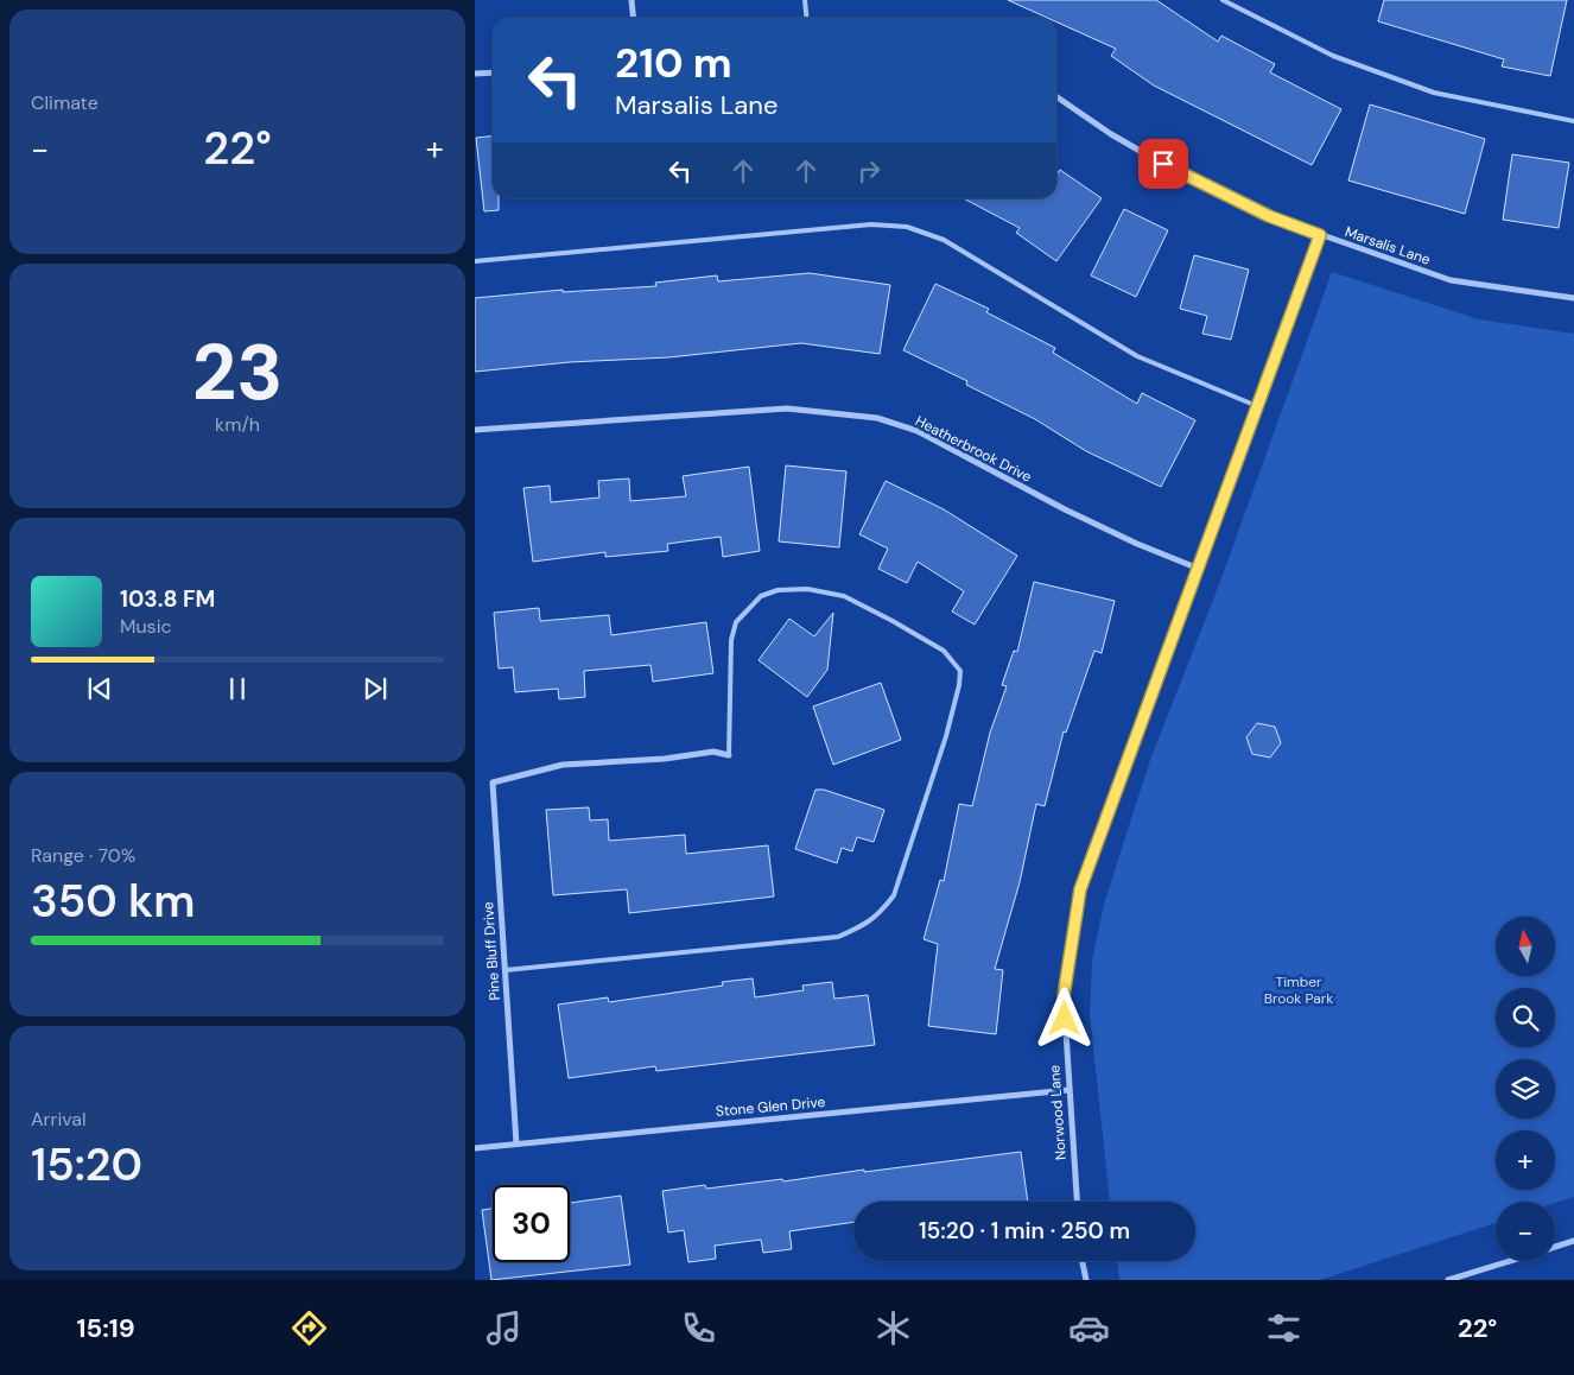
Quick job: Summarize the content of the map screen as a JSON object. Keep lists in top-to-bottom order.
{
  "streets": {
    "street": [
      "Marsalis Lane",
      "Heatherbrook Drive",
      "Pine Bluff Drive",
      "Stone Glen Drive",
      "Norwood Lane"
    ]
  },
  "crossings": [
    ["Marsalis Lane", "Norwood Lane"],
    ["Heatherbrook Drive", "Norwood Lane"],
    ["Pine Bluff Drive", "Stone Glen Drive"],
    ["Stone Glen Drive", "Norwood Lane"]
  ],
  "parks": ["Timber Brook Park"],
  "north": "top",
  "page": {
    "tile": [
      "Climate",
      ["23", "km/h"],
      ["Range · 70%", "350 km"],
      ["Arrival", "15:20"]
    ],
    "turn": ["210 m", "Marsalis Lane"],
    "heat": ["−", "22°", "+"],
    "song": ["103.8 FM", "Music"],
    "map_buttons": ["+", "−"],
    "limit": "30",
    "trip": "15:20 · 1 min · 250 m",
    "tabs": ["15:19", "22°"]
  }
}
